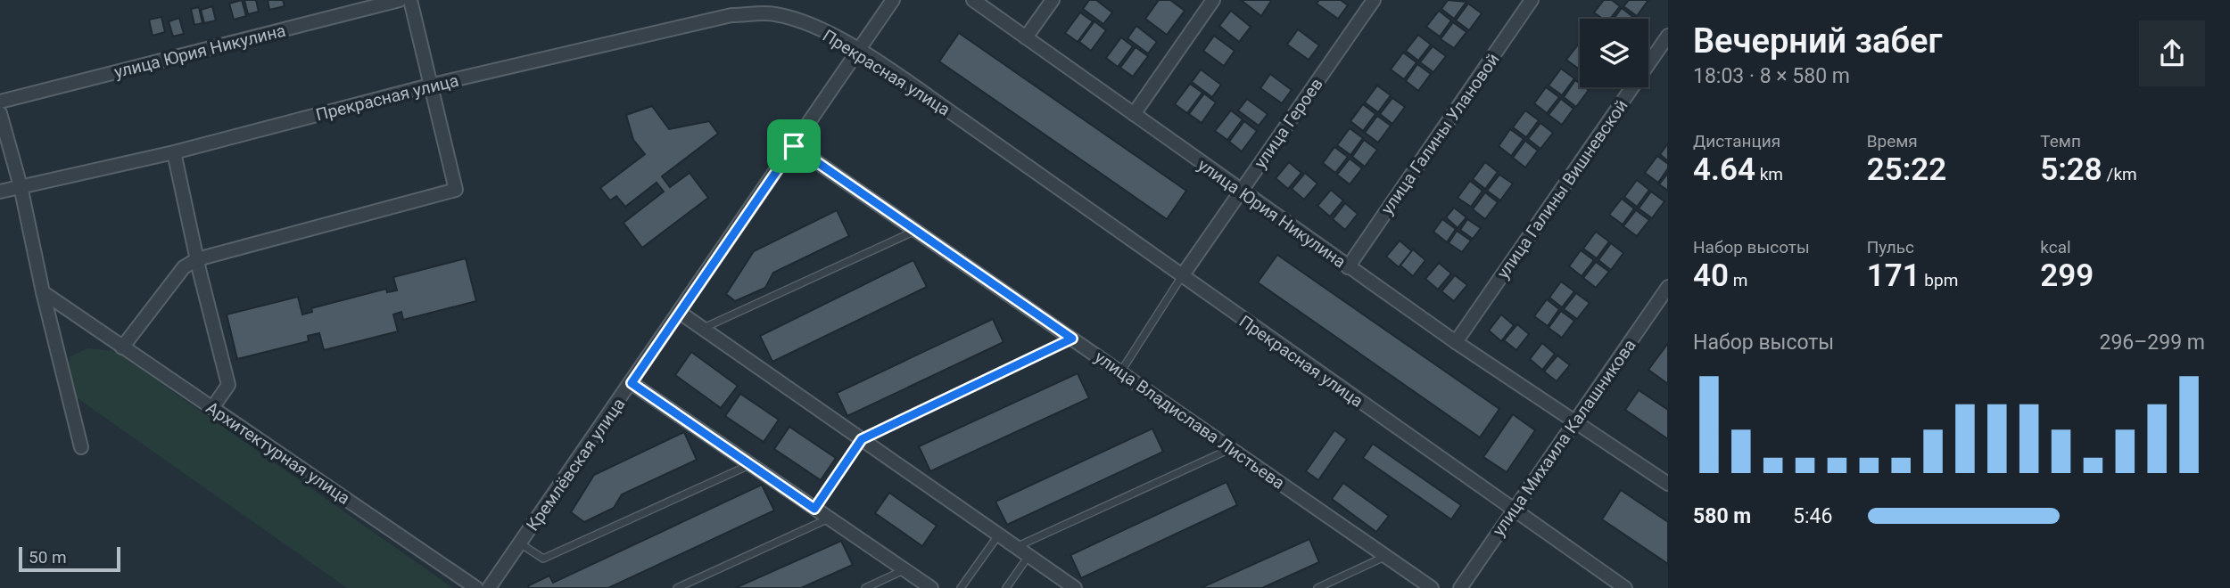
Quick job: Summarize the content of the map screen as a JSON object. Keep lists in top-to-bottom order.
{
  "streets": {
    "street": [
      "улица Юрия Никулина",
      "Прекрасная улица",
      "улица Героев",
      "улица Галины Улановой",
      "улица Галины Вишневской",
      "улица Владислава Листьева",
      "улица Михаила Калашникова",
      "Архитектурная улица",
      "Кремлёвская улица"
    ]
  },
  "crossings": [
    ["улица Юрия Никулина", "улица Героев"],
    ["улица Юрия Никулина", "улица Галины Улановой"],
    ["улица Юрия Никулина", "улица Галины Вишневской"],
    ["улица Юрия Никулина", "улица Михаила Калашникова"],
    ["Прекрасная улица", "улица Героев"],
    ["Прекрасная улица", "улица Михаила Калашникова"],
    ["Прекрасная улица", "Кремлёвская улица"],
    ["улица Владислава Листьева", "Кремлёвская улица"]
  ],
  "scale_bar": "50 m",
  "page": {
    "heading": ["Вечерний забег", "18:03 · 8 × 580 m"],
    "stats": [
      ["Дистанция", "4.64 km"],
      ["Время", "25:22"],
      ["Темп", "5:28 /km"],
      ["Набор высоты", "40 m"],
      ["Пульс", "171 bpm"],
      ["kcal", "299"]
    ],
    "chart": ["Набор высоты", "296–299 m"],
    "list": [
      {
        "name": "580 m",
        "note": "5:46"
      }
    ],
    "scale": "50 m"
  }
}
